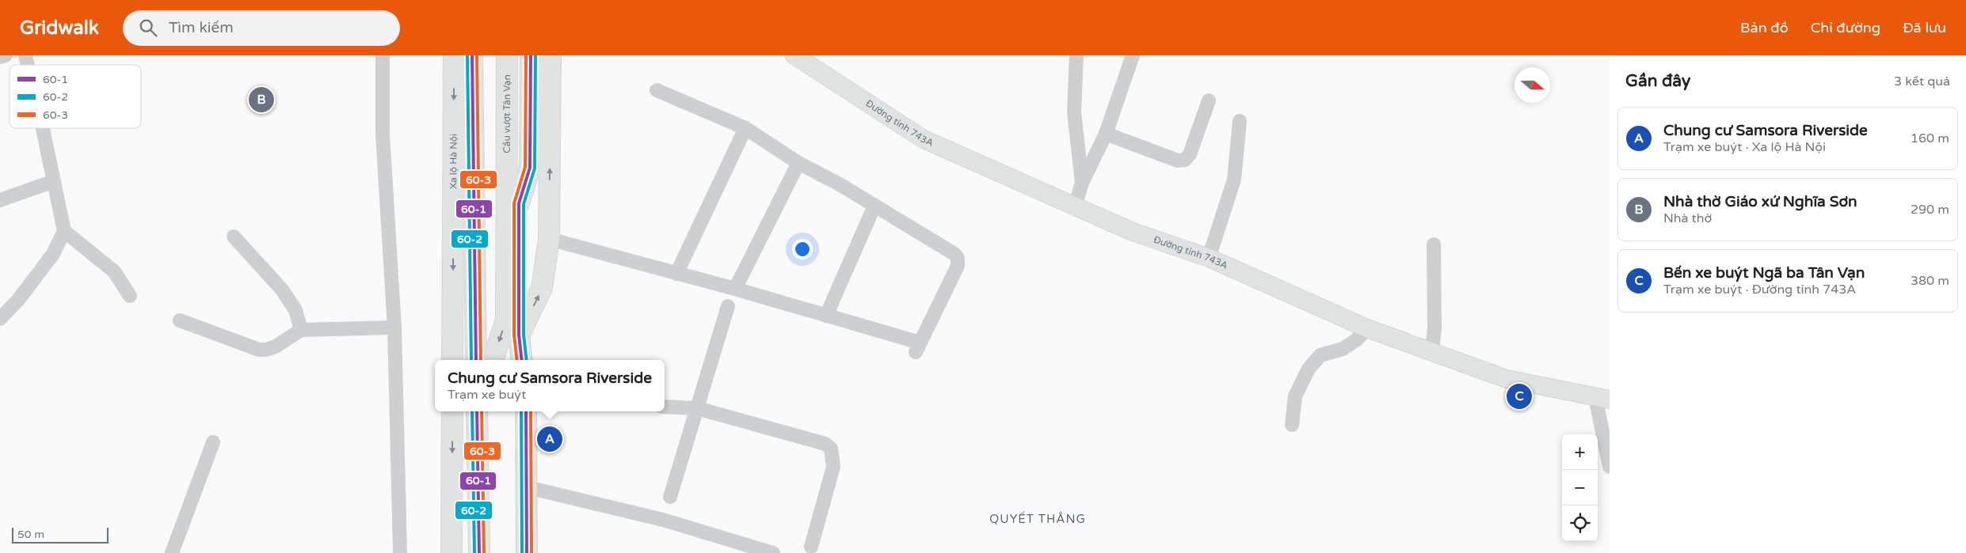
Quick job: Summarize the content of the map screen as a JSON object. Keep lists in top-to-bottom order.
{
  "streets": {
    "highway": ["Cầu vượt Tân Vạn", "Xa lộ Hà Nội"],
    "main road": ["Đường tỉnh 743A"]
  },
  "districts": ["QUYẾT THẮNG"],
  "lines": ["transit line 60-1", "transit line 60-2", "transit line 60-3"],
  "legend": ["60-1", "60-2", "60-3"],
  "scale_bar": "50 m",
  "north": "right",
  "page": {
    "header": "Gridwalk",
    "search": "Tìm kiếm",
    "nav": ["Bản đồ", "Chỉ đường", "Đã lưu"],
    "heading": ["Gần đây", "3 kết quả"],
    "pins": ["B", "C", "A"],
    "list": [
      {
        "mark": "A",
        "name": "Chung cư Samsora Riverside",
        "note": "Trạm xe buýt · Xa lộ Hà Nội",
        "value": "160 m"
      },
      {
        "mark": "B",
        "name": "Nhà thờ Giáo xứ Nghĩa Sơn",
        "note": "Nhà thờ",
        "value": "290 m"
      },
      {
        "mark": "C",
        "name": "Bến xe buýt Ngã ba Tân Vạn",
        "note": "Trạm xe buýt · Đường tỉnh 743A",
        "value": "380 m"
      }
    ],
    "popup": ["Chung cư Samsora Riverside", "Trạm xe buýt"],
    "map_buttons": ["+", "−"],
    "scale": "50 m"
  }
}
